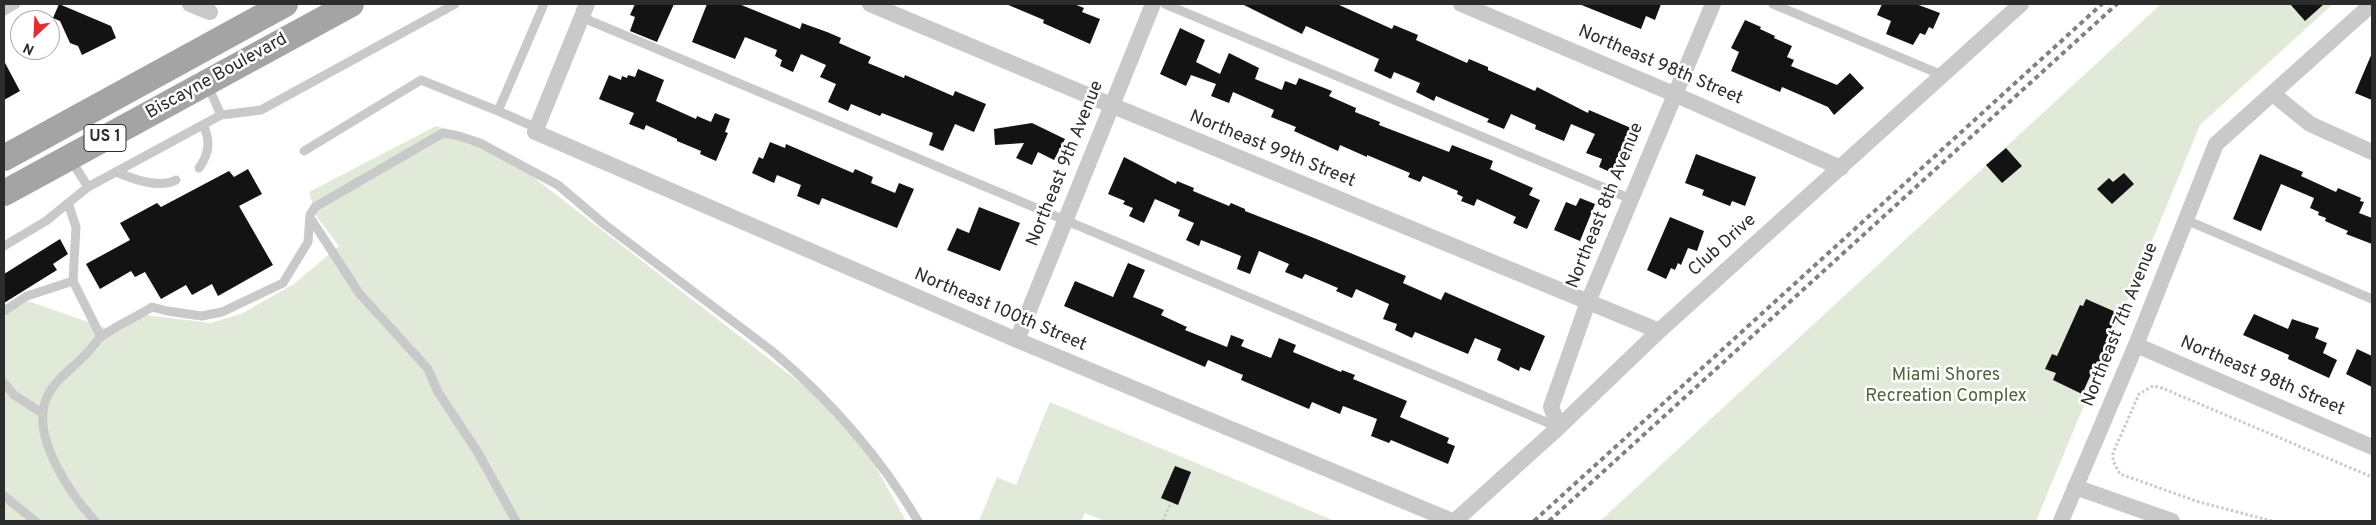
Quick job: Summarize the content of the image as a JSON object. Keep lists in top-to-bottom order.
{
  "streets": {
    "main road": ["Biscayne Boulevard", "US 1"],
    "street": [
      "Northeast 98th Street",
      "Northeast 99th Street",
      "Northeast 9th Avenue",
      "Northeast 8th Avenue",
      "Club Drive",
      "Northeast 100th Street",
      "Northeast 7th Avenue"
    ]
  },
  "crossings": [
    ["Northeast 98th Street", "Northeast 8th Avenue"],
    ["Northeast 98th Street", "Club Drive"],
    ["Northeast 98th Street", "Northeast 7th Avenue"],
    ["Northeast 99th Street", "Northeast 9th Avenue"],
    ["Northeast 99th Street", "Northeast 8th Avenue"],
    ["Northeast 99th Street", "Club Drive"],
    ["Northeast 9th Avenue", "Northeast 100th Street"],
    ["Northeast 8th Avenue", "Club Drive"],
    ["Club Drive", "Northeast 100th Street"]
  ],
  "parks": ["Miami Shores Recreation Complex"],
  "north": "bottom left"
}
